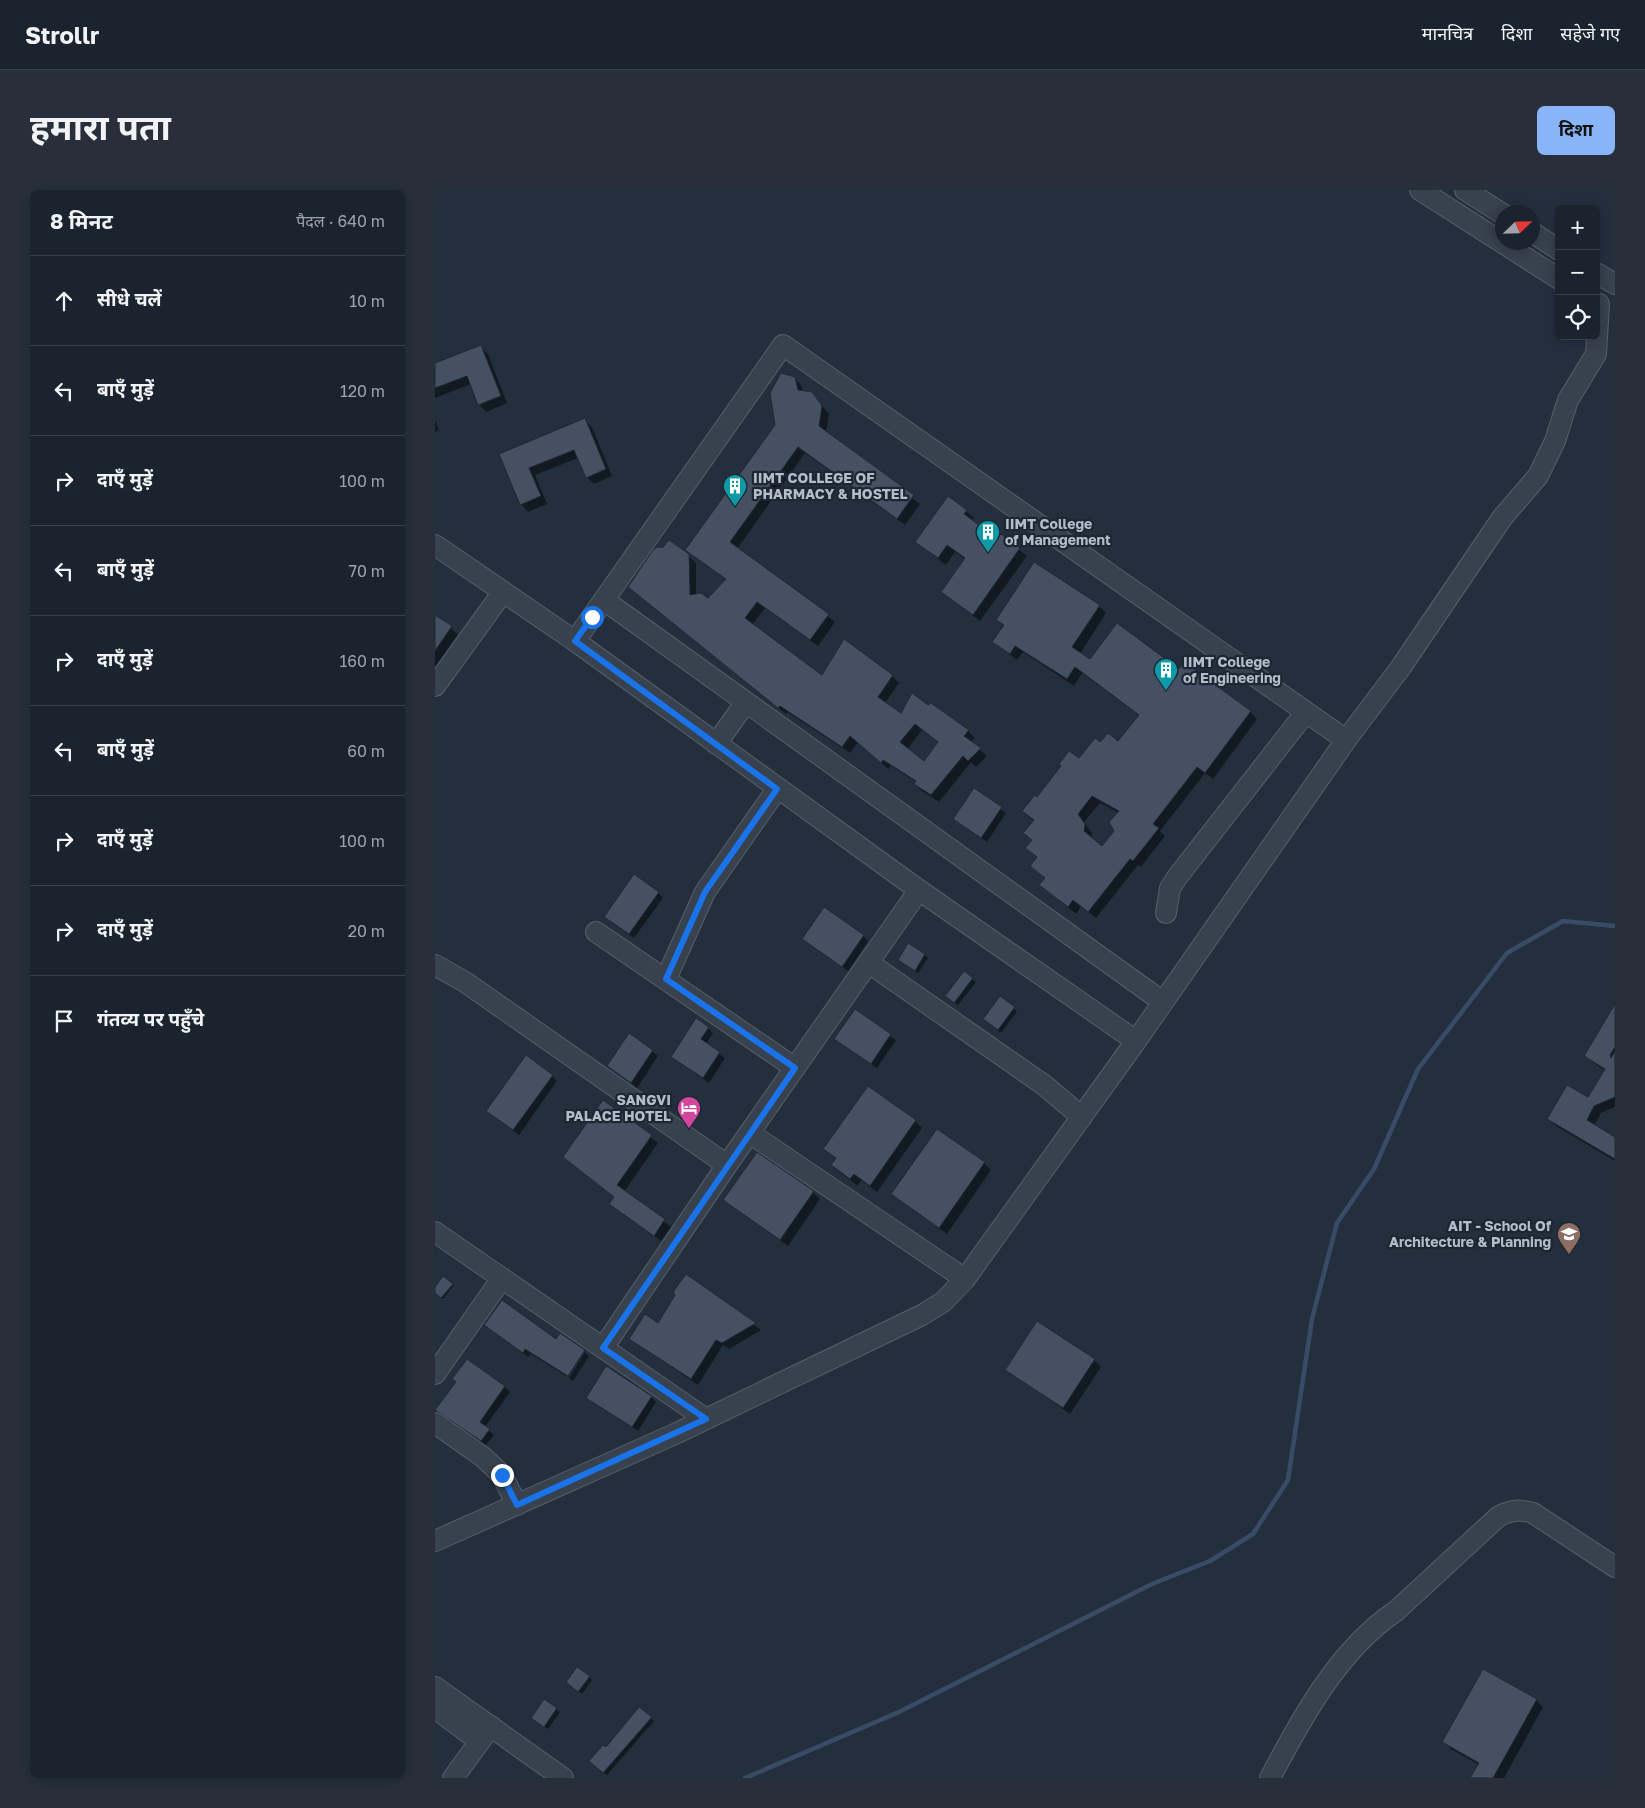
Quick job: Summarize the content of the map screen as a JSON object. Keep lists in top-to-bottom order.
{
  "places": {
    "building": ["IIMT COLLEGE OF PHARMACY & HOSTEL", "IIMT College of Management", "IIMT College of Engineering"],
    "hotel": ["SANGVI PALACE HOTEL"],
    "school or university": ["AIT - School Of Architecture & Planning"]
  },
  "north": "top right",
  "page": {
    "header": "Strollr",
    "nav": ["मानचित्र", "दिशा", "सहेजे गए"],
    "title": "हमारा पता",
    "buttons": "दिशा",
    "heading": ["8 मिनट", "पैदल · 640 m"],
    "map_buttons": ["+", "−"],
    "list": [
      ["सीधे चलें", "10 m"],
      ["बाएँ मुड़ें", "120 m"],
      ["दाएँ मुड़ें", "100 m"],
      ["बाएँ मुड़ें", "70 m"],
      ["दाएँ मुड़ें", "160 m"],
      ["बाएँ मुड़ें", "60 m"],
      ["दाएँ मुड़ें", "100 m"],
      ["दाएँ मुड़ें", "20 m"],
      "गंतव्य पर पहुँचे"
    ]
  }
}
